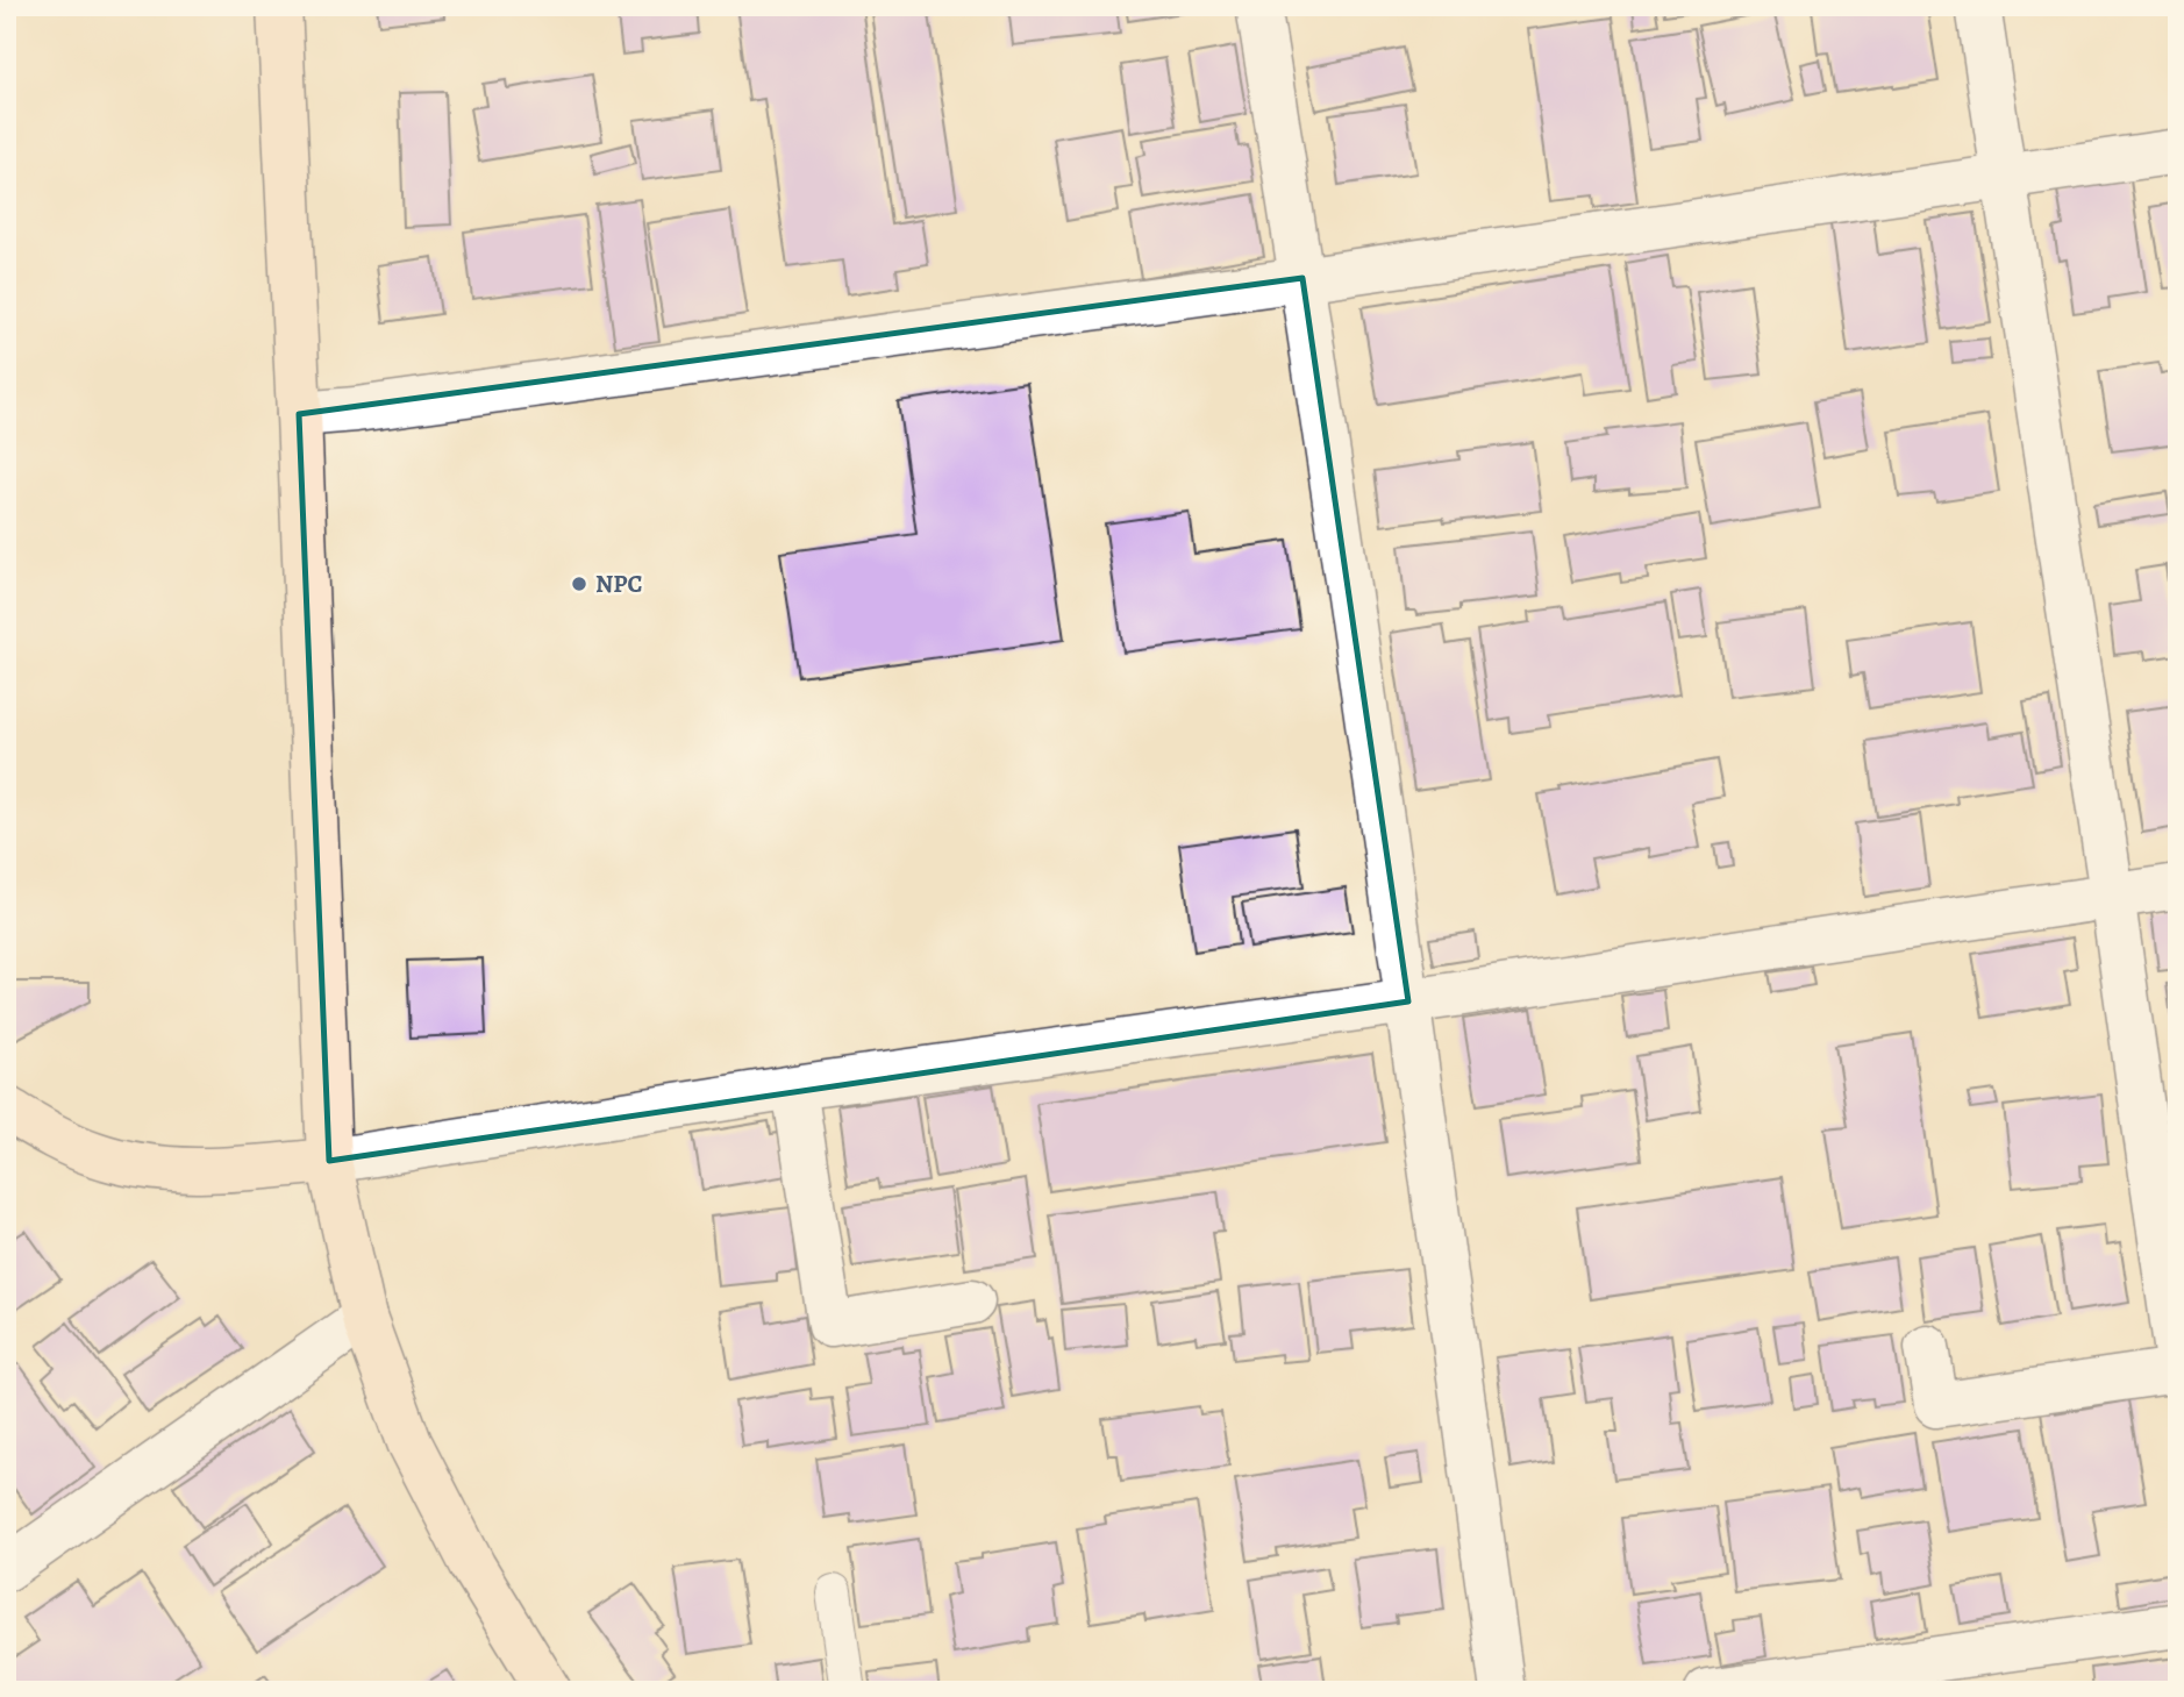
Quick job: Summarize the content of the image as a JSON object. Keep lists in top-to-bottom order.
{
  "places": ["NPC"]
}
